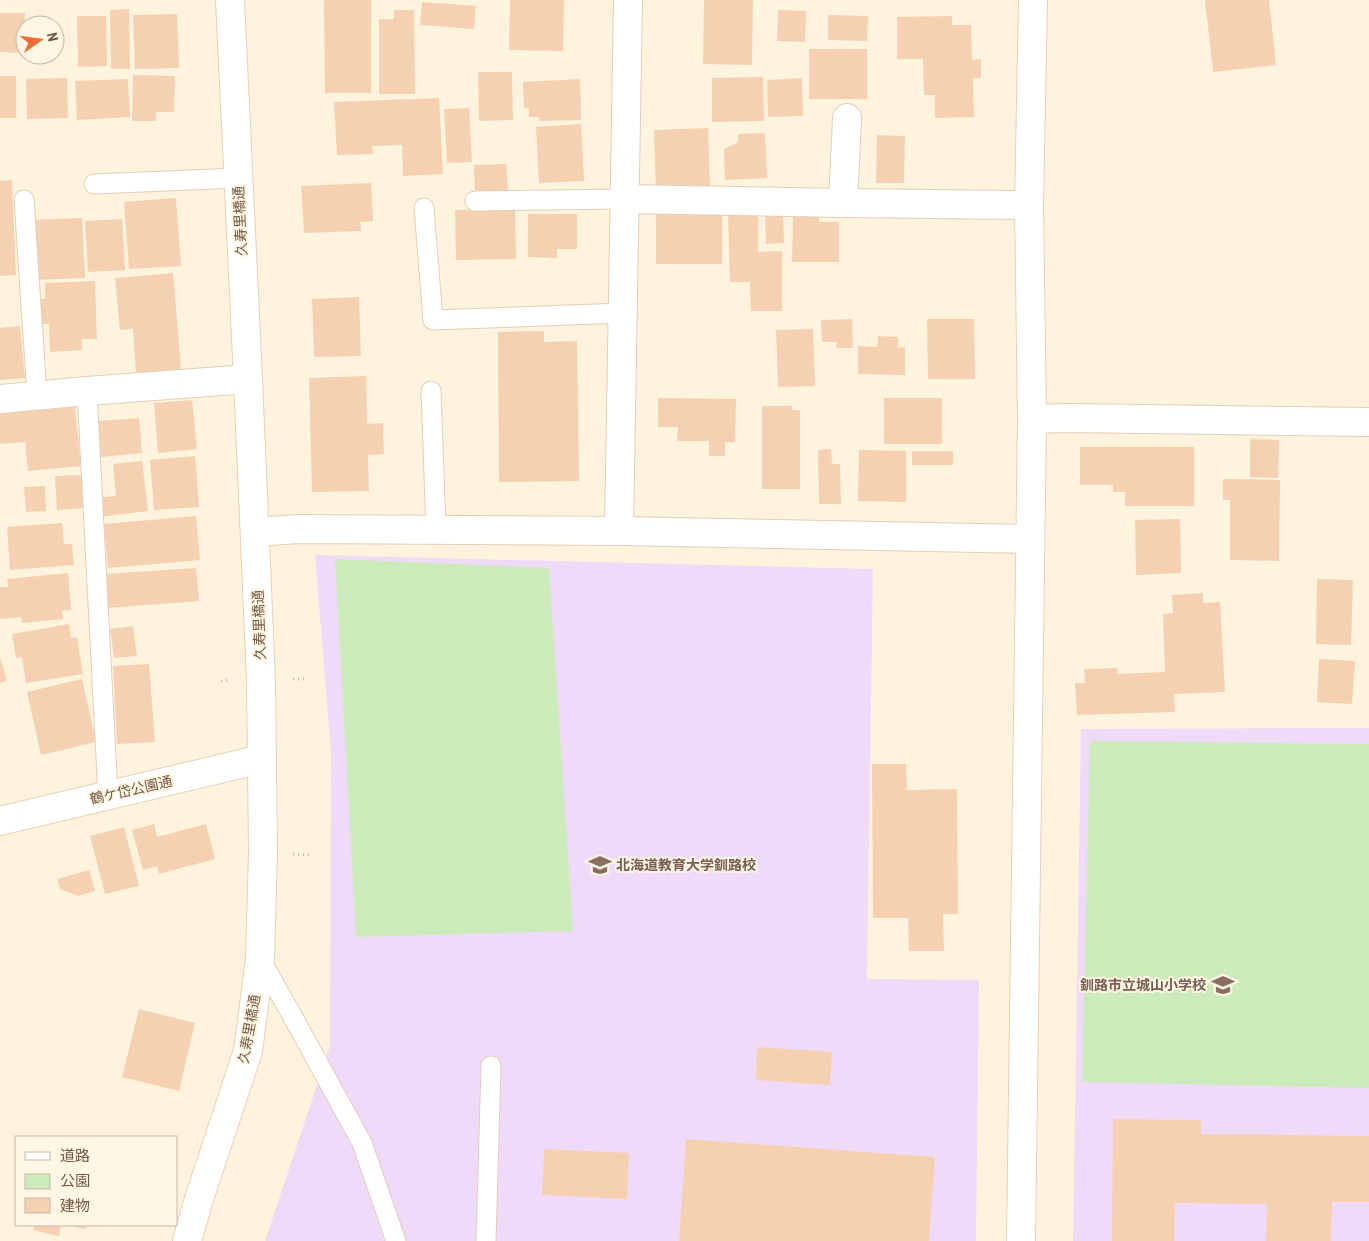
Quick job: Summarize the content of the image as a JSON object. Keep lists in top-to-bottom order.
{
  "streets": {
    "street": ["久寿里橋通", "鶴ケ岱公園通"]
  },
  "crossings": [
    ["久寿里橋通", "鶴ケ岱公園通"]
  ],
  "places": {
    "school or university": ["北海道教育大学釧路校", "釧路市立城山小学校"]
  },
  "legend": ["道路", "公園", "建物"],
  "north": "right"
}
